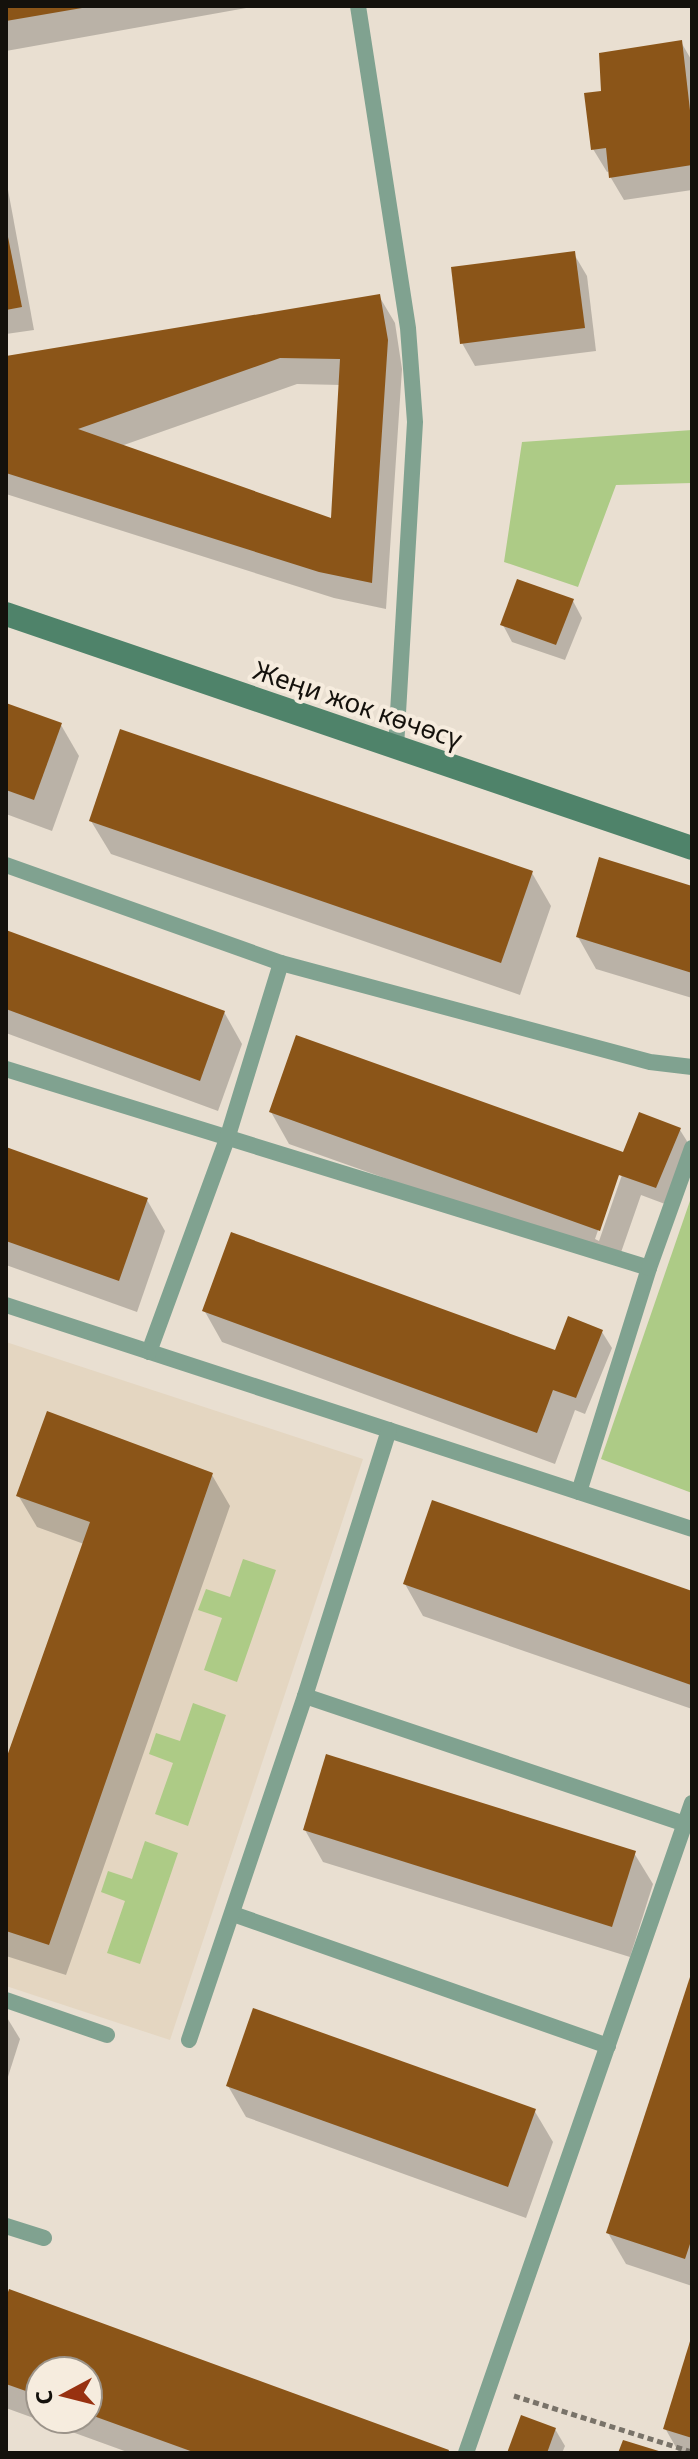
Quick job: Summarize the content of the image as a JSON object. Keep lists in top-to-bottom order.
{
  "streets": {
    "main road": ["Жеңи жок көчөсү"]
  },
  "north": "left"
}
